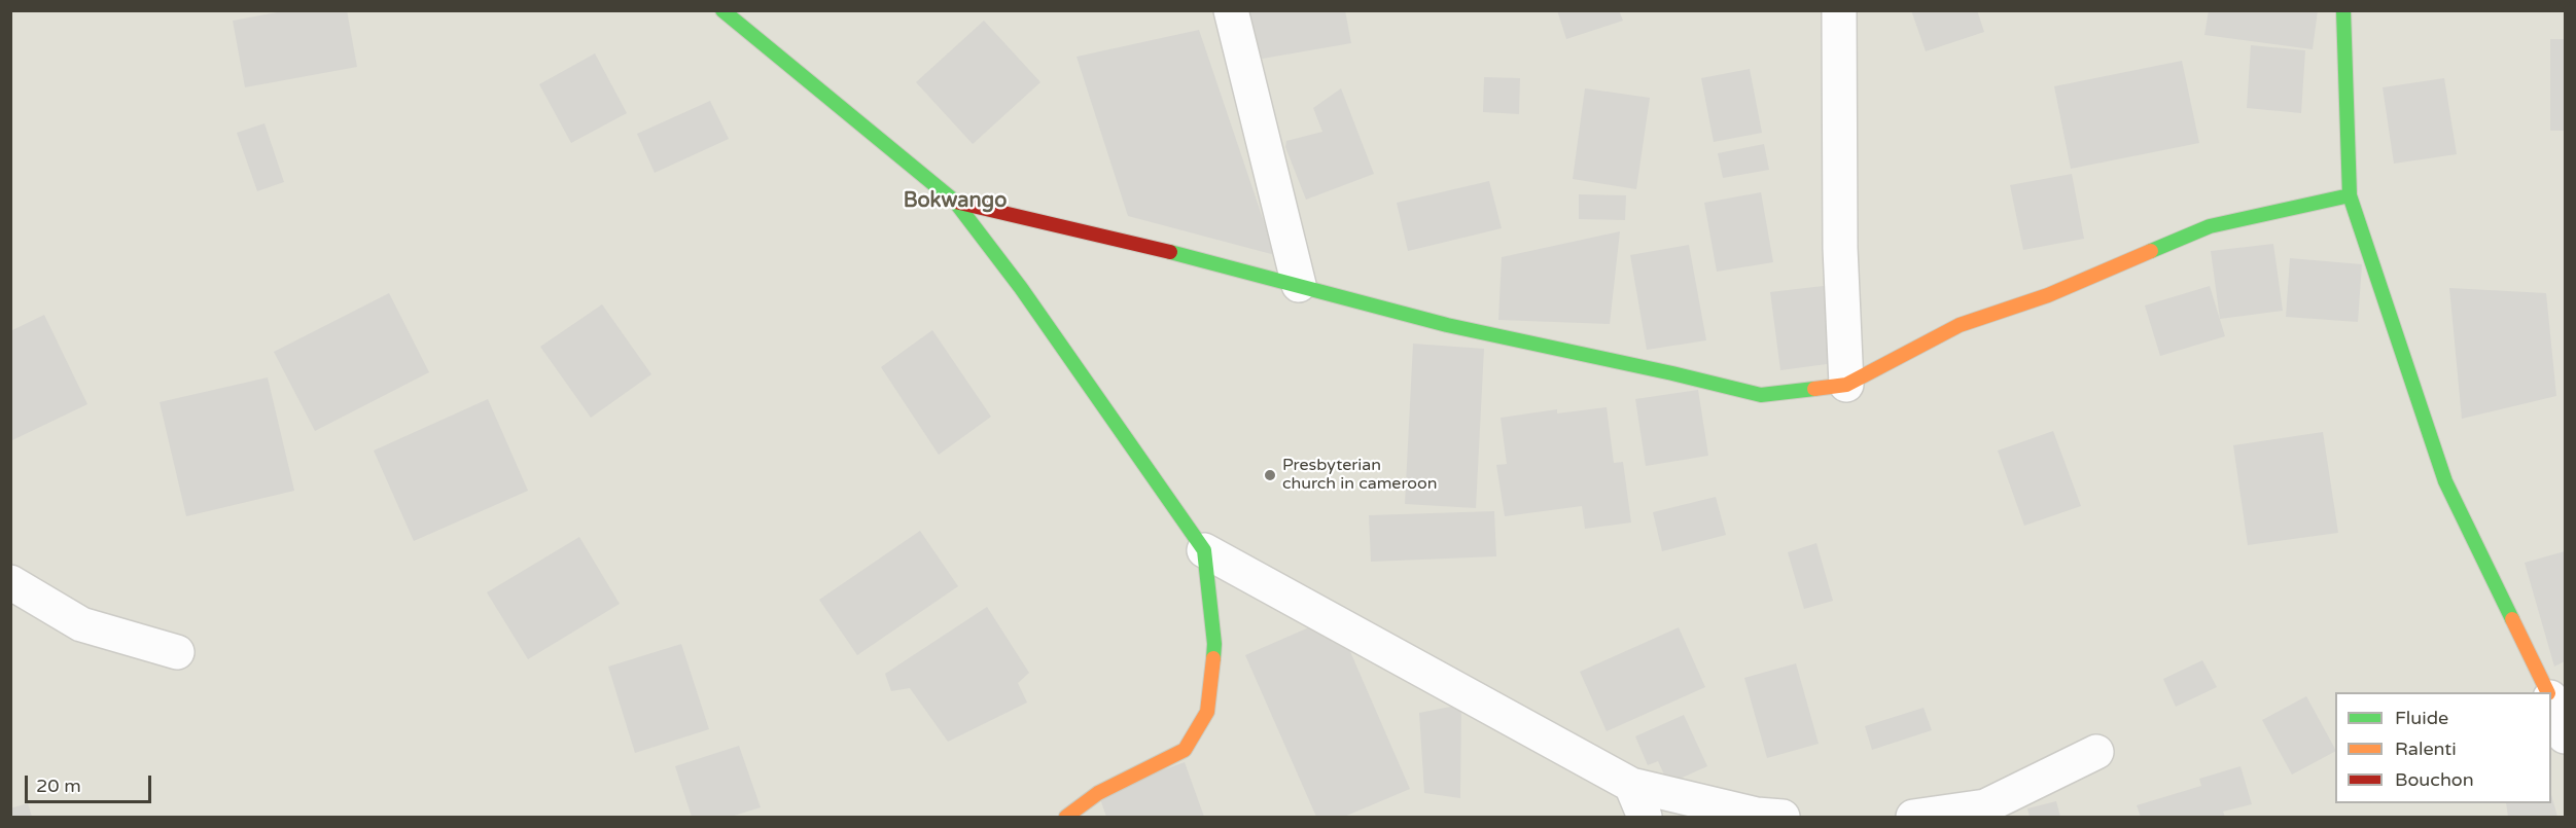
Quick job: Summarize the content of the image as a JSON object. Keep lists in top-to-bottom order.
{
  "districts": ["Bokwango"],
  "places": ["Presbyterian church in cameroon"],
  "legend": ["Fluide", "Ralenti", "Bouchon"],
  "scale_bar": "20 m"
}
